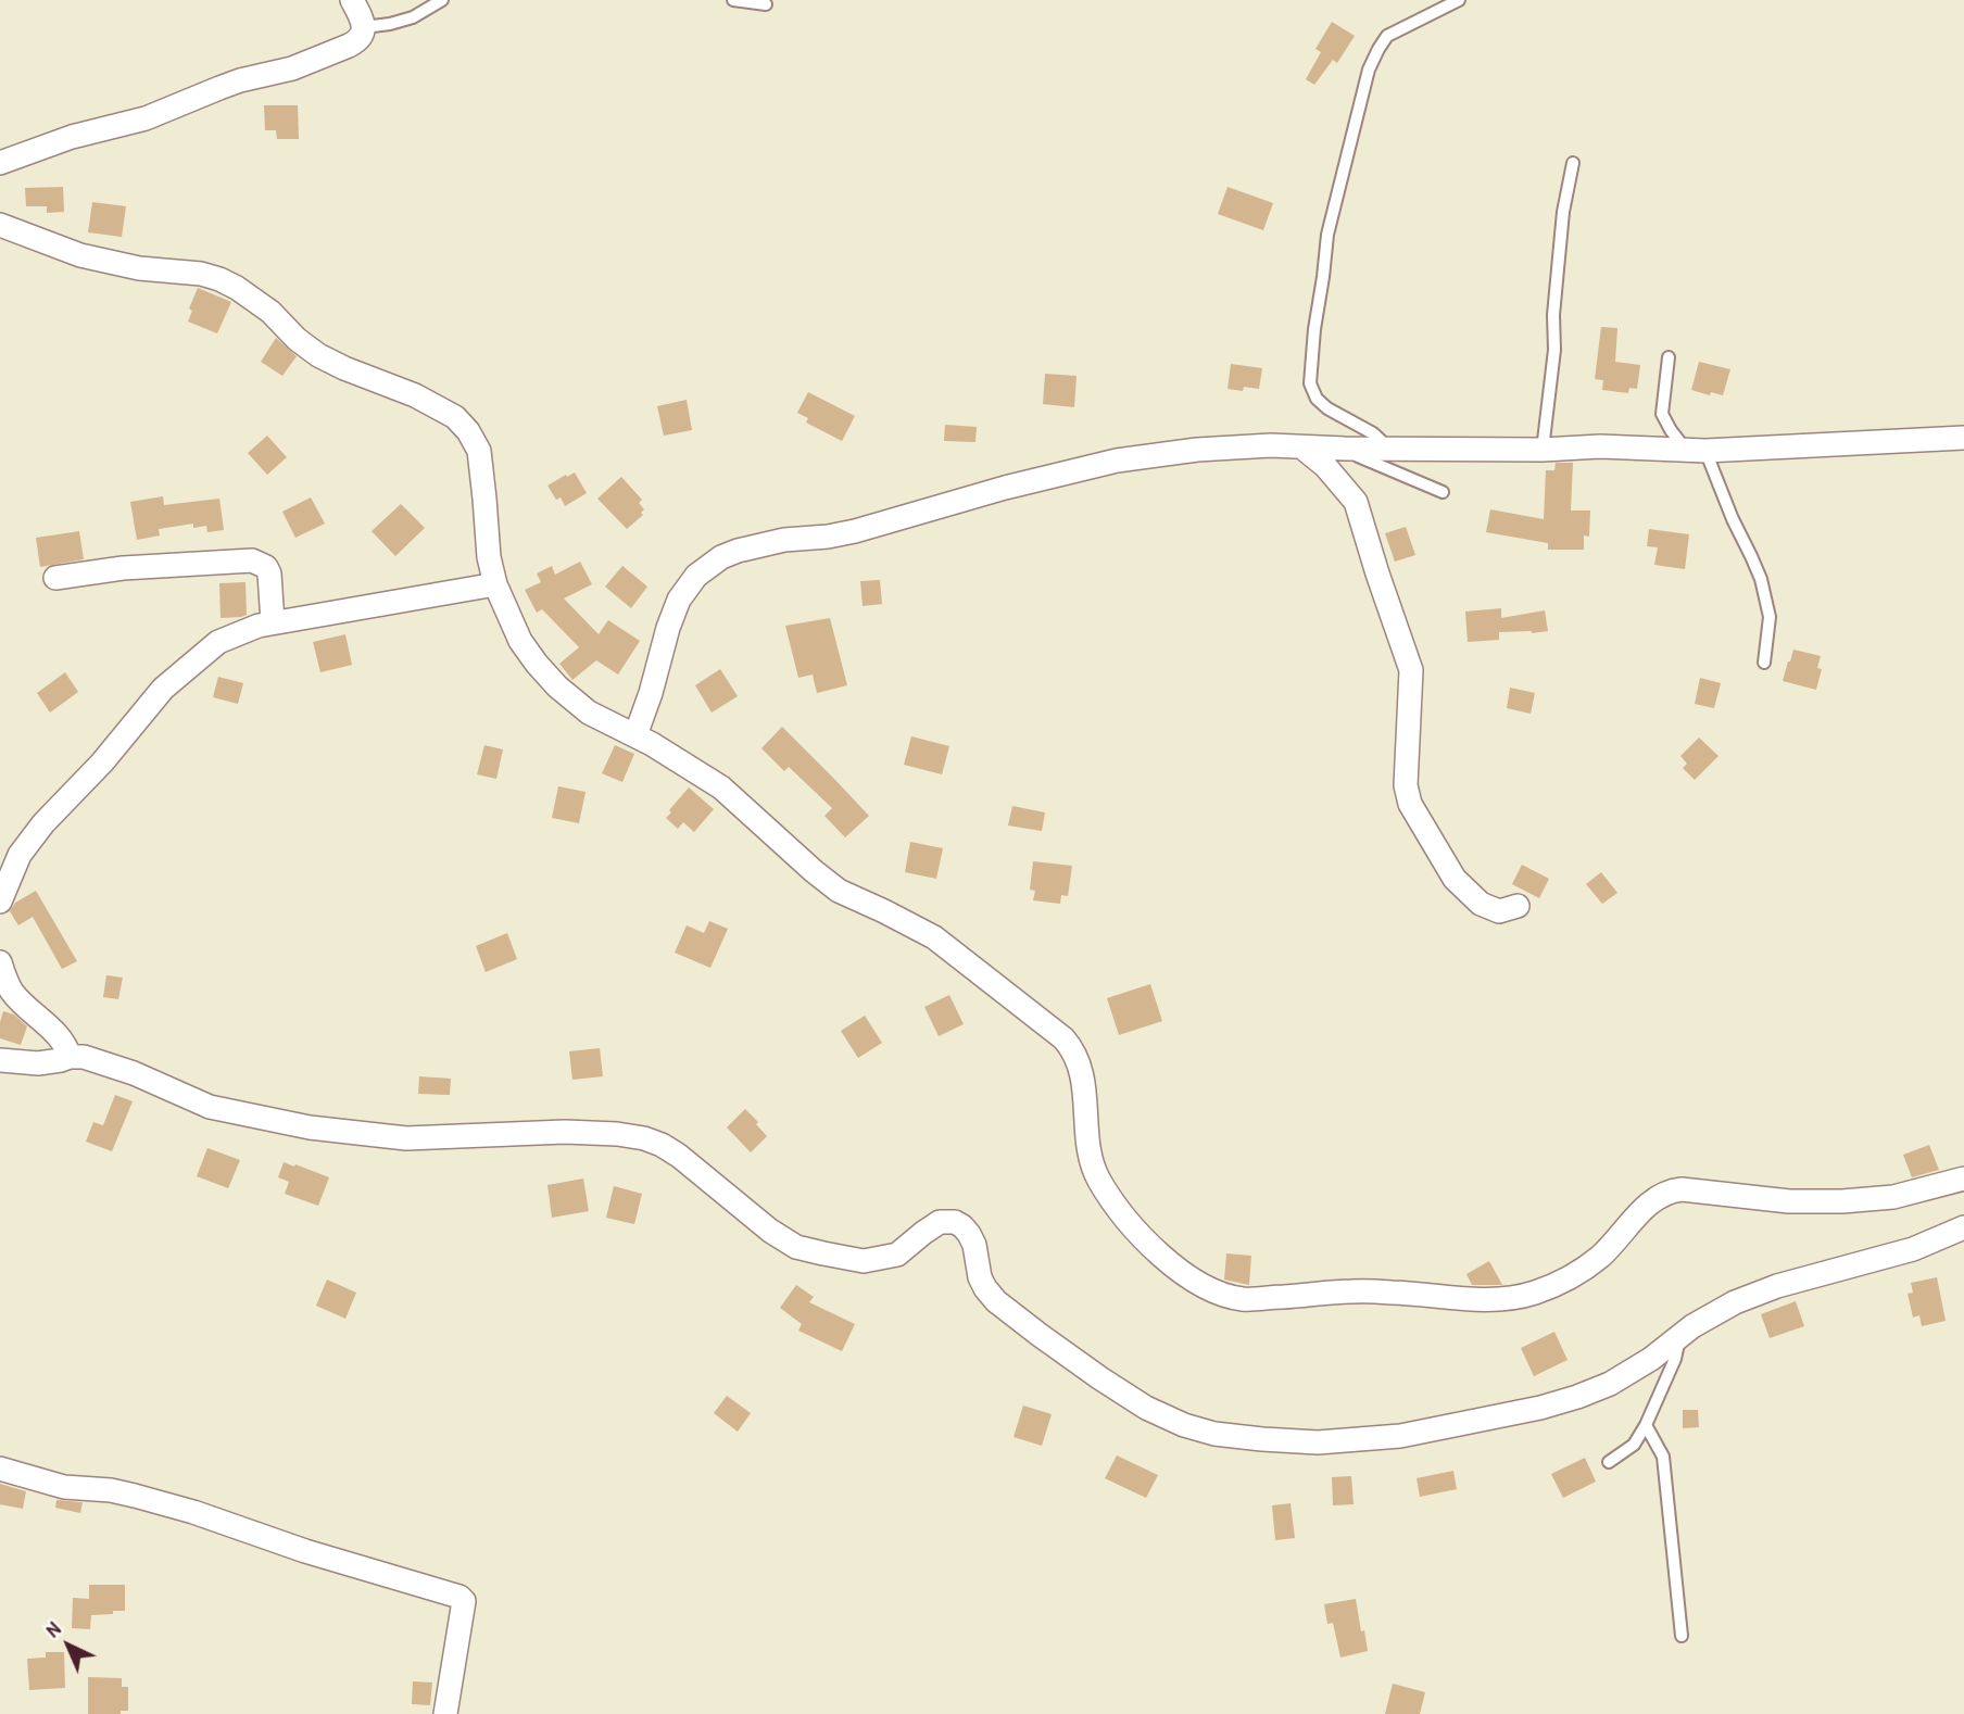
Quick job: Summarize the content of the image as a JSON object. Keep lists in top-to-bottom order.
{
  "north": "top left"
}
